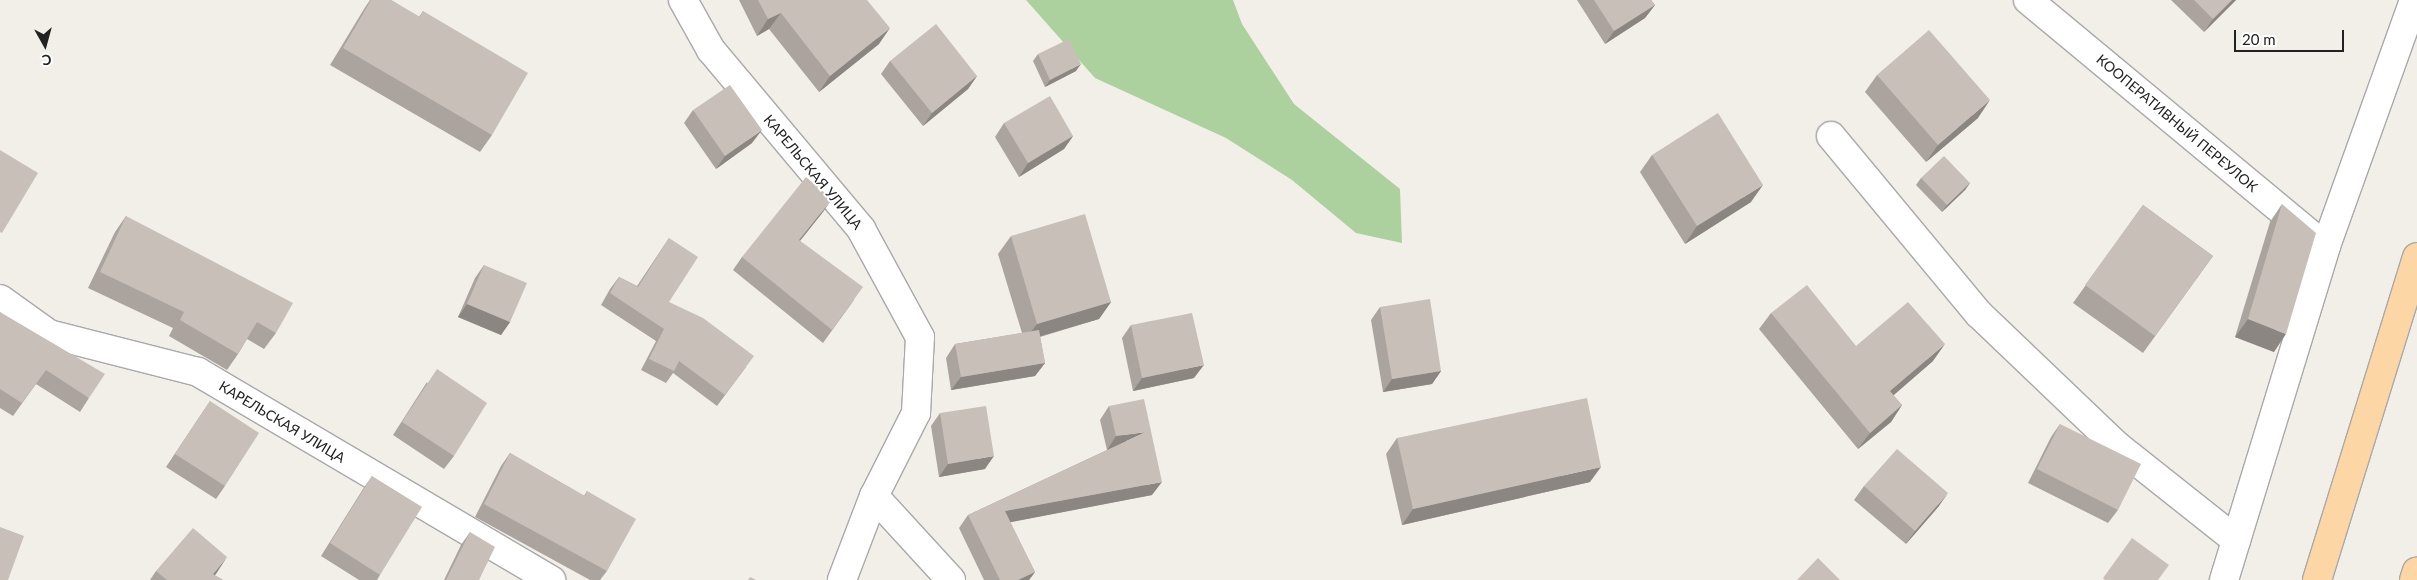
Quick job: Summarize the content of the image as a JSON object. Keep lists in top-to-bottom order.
{
  "streets": {
    "street": ["КООПЕРАТИВНЫЙ ПЕРЕУЛОК", "КАРЕЛЬСКАЯ УЛИЦА"]
  },
  "scale_bar": "20 m",
  "north": "bottom"
}
